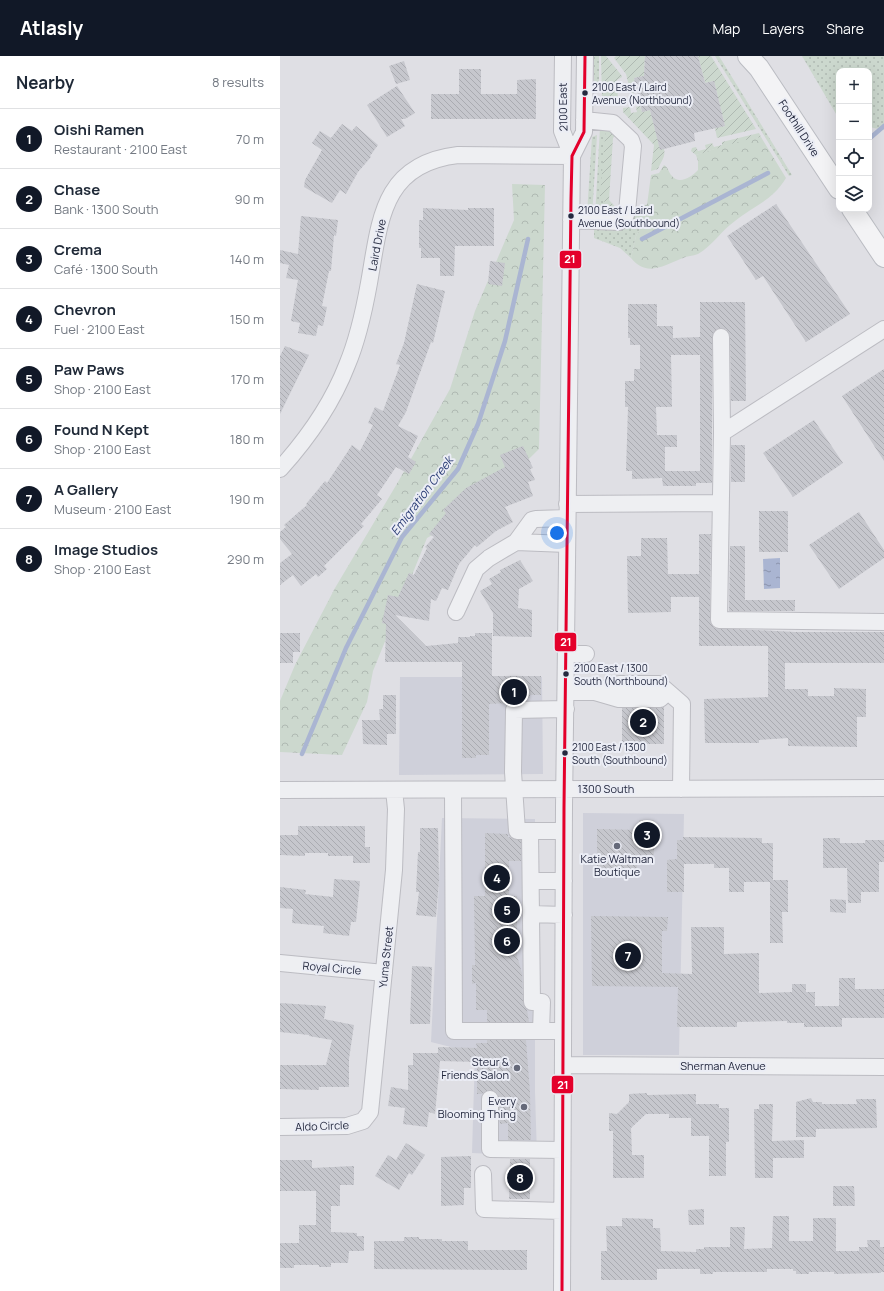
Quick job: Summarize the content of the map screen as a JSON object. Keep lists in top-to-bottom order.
{
  "streets": {
    "main road": ["Foothill Drive"],
    "street": [
      "2100 East",
      "Laird Drive",
      "1300 South",
      "Yuma Street",
      "Royal Circle",
      "Sherman Avenue",
      "Aldo Circle"
    ]
  },
  "crossings": [
    ["2100 East", "Laird Drive"],
    ["2100 East", "1300 South"],
    ["2100 East", "Sherman Avenue"],
    ["1300 South", "Yuma Street"],
    ["Yuma Street", "Royal Circle"],
    ["Yuma Street", "Aldo Circle"]
  ],
  "water": ["Emigration Creek"],
  "places": [
    "2100 East / Laird Avenue (Northbound)",
    "2100 East / Laird Avenue (Southbound)",
    "2100 East / 1300 South (Northbound)",
    "2100 East / 1300 South (Southbound)",
    "Katie Waltman Boutique",
    "Steur & Friends Salon",
    "Every Blooming Thing"
  ],
  "lines": ["transit line 21"],
  "page": {
    "header": "Atlasly",
    "nav": ["Map", "Layers", "Share"],
    "heading": ["Nearby", "8 results"],
    "map_buttons": ["+", "−"],
    "list": [
      {
        "mark": "1",
        "name": "Oishi Ramen",
        "note": "Restaurant · 2100 East",
        "value": "70 m"
      },
      {
        "mark": "2",
        "name": "Chase",
        "note": "Bank · 1300 South",
        "value": "90 m"
      },
      {
        "mark": "3",
        "name": "Crema",
        "note": "Café · 1300 South",
        "value": "140 m"
      },
      {
        "mark": "4",
        "name": "Chevron",
        "note": "Fuel · 2100 East",
        "value": "150 m"
      },
      {
        "mark": "5",
        "name": "Paw Paws",
        "note": "Shop · 2100 East",
        "value": "170 m"
      },
      {
        "mark": "6",
        "name": "Found N Kept",
        "note": "Shop · 2100 East",
        "value": "180 m"
      },
      {
        "mark": "7",
        "name": "A Gallery",
        "note": "Museum · 2100 East",
        "value": "190 m"
      },
      {
        "mark": "8",
        "name": "Image Studios",
        "note": "Shop · 2100 East",
        "value": "290 m"
      }
    ],
    "pins": [
      "1",
      "2",
      "3",
      "4",
      "5",
      "6",
      "7",
      "8"
    ]
  }
}
